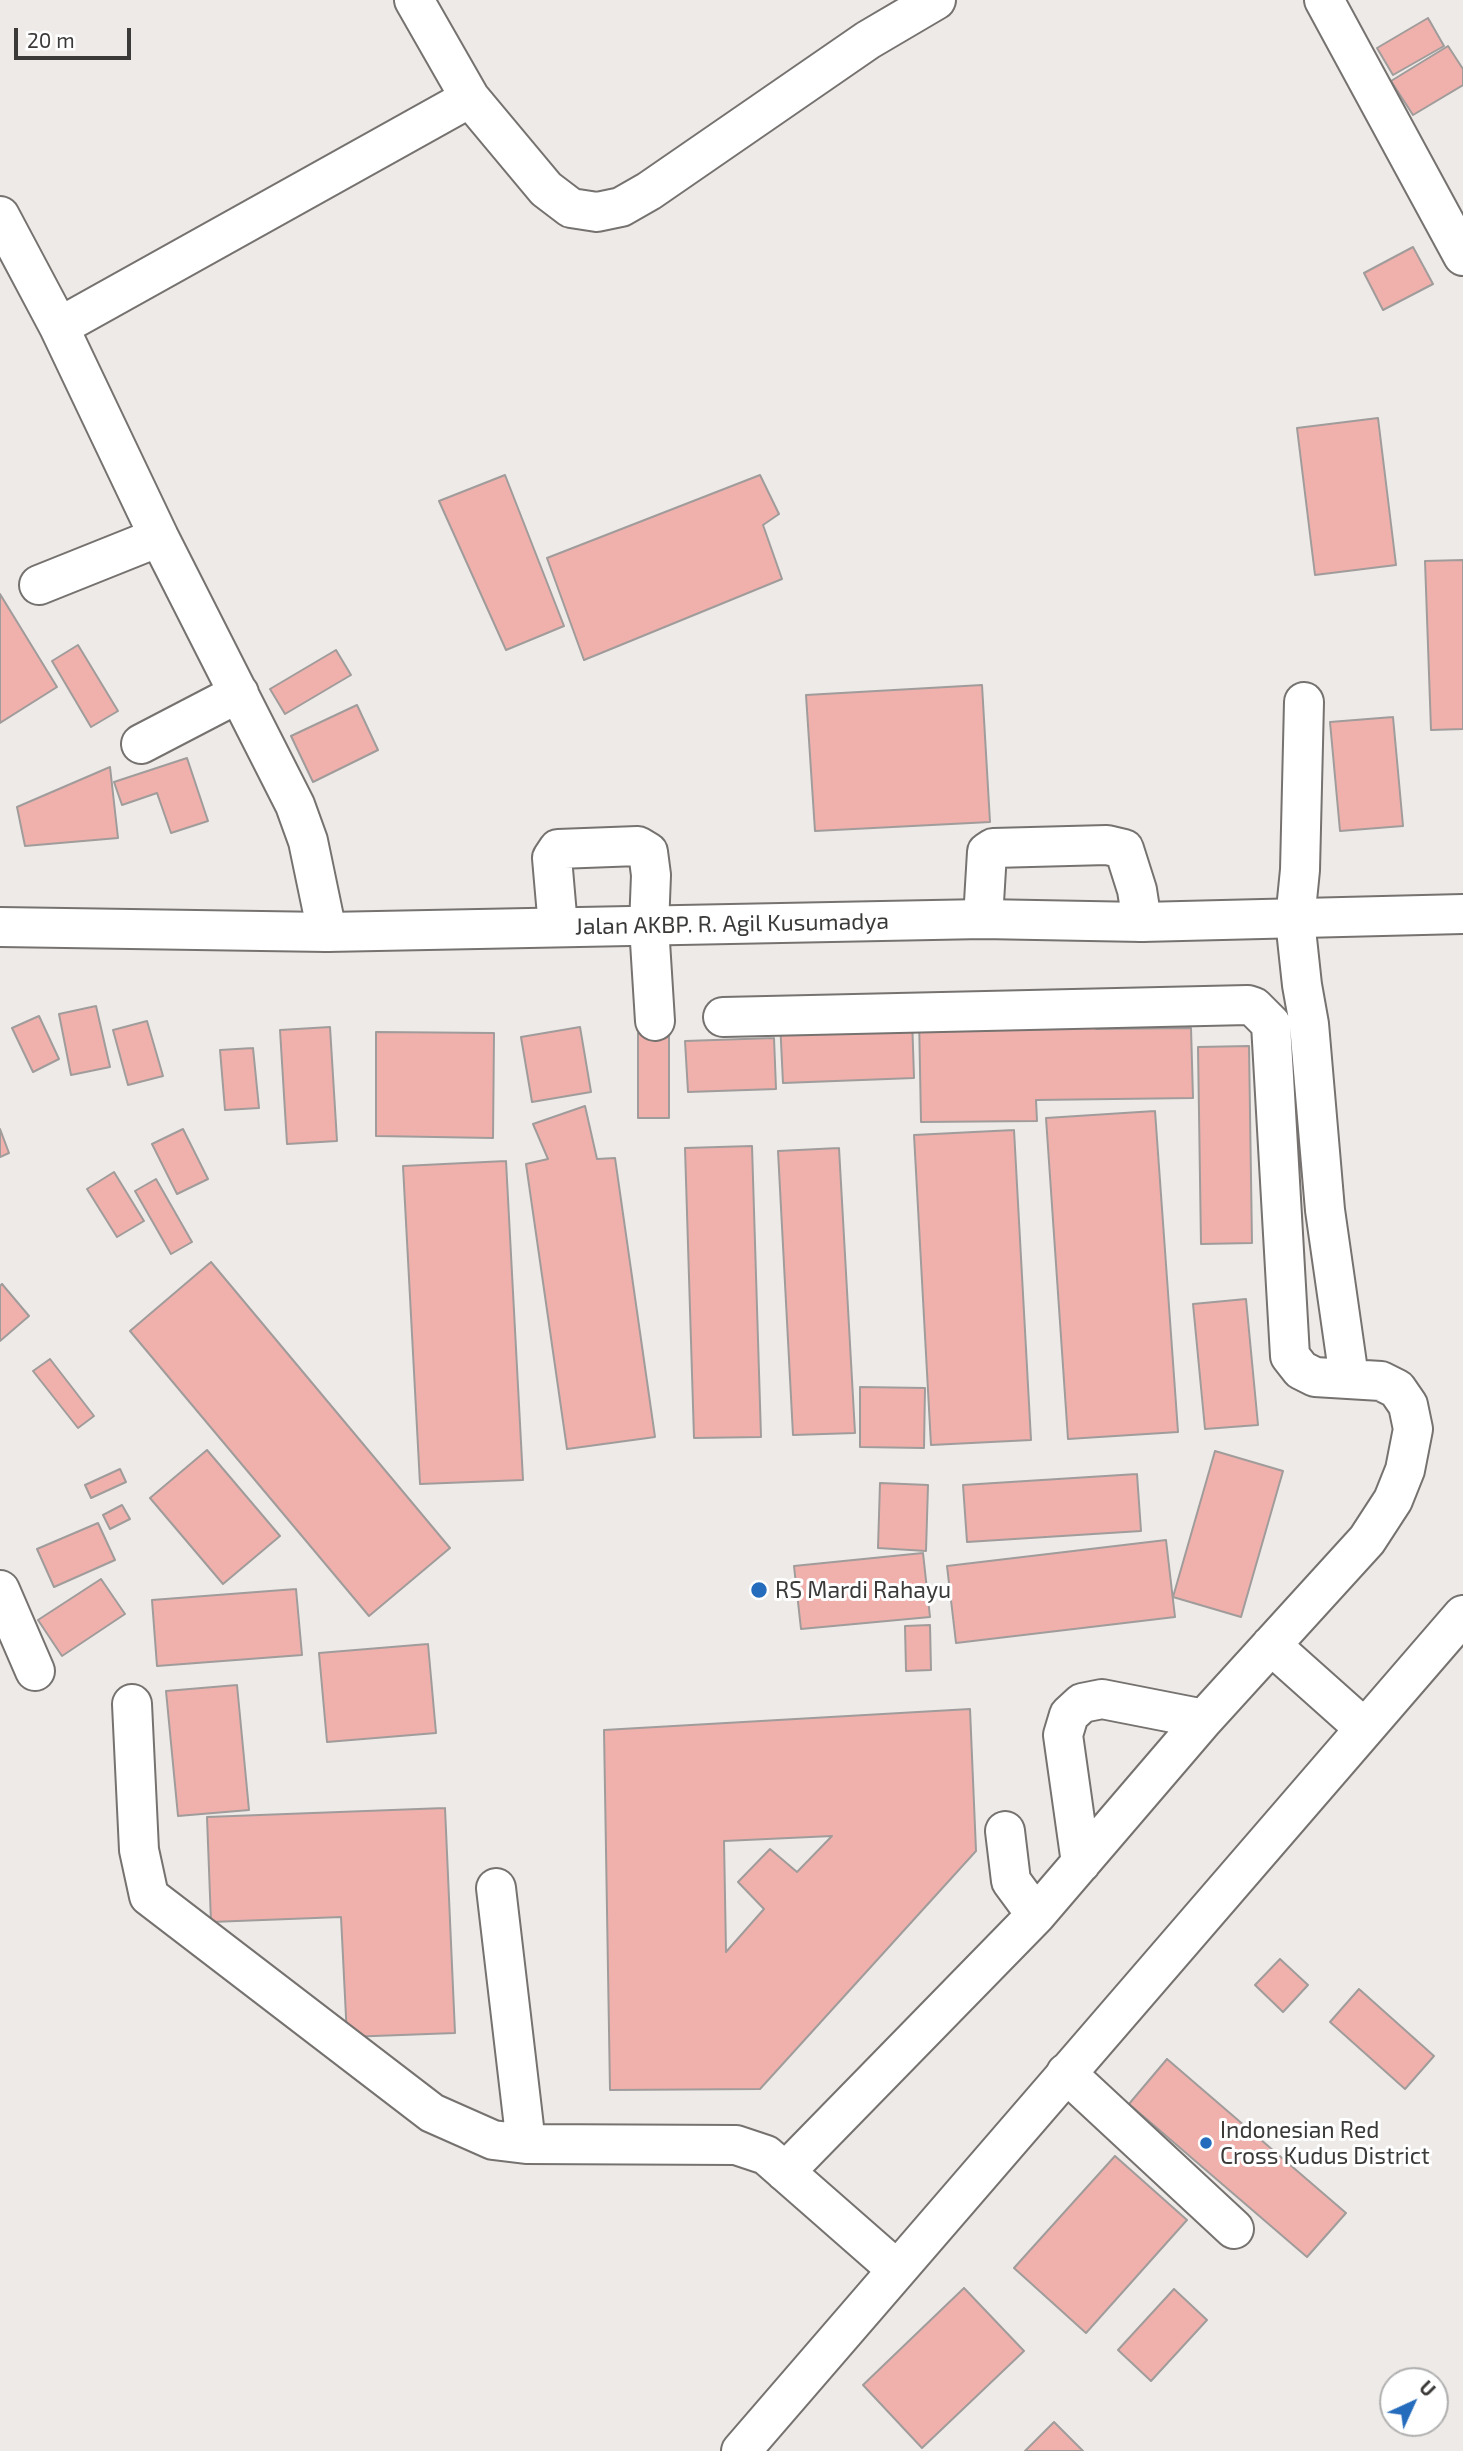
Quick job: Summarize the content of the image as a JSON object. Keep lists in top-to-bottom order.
{
  "streets": {
    "street": ["Jalan AKBP. R. Agil Kusumadya"]
  },
  "places": ["RS Mardi Rahayu", "Indonesian Red Cross Kudus District"],
  "scale_bar": "20 m",
  "north": "top right"
}
